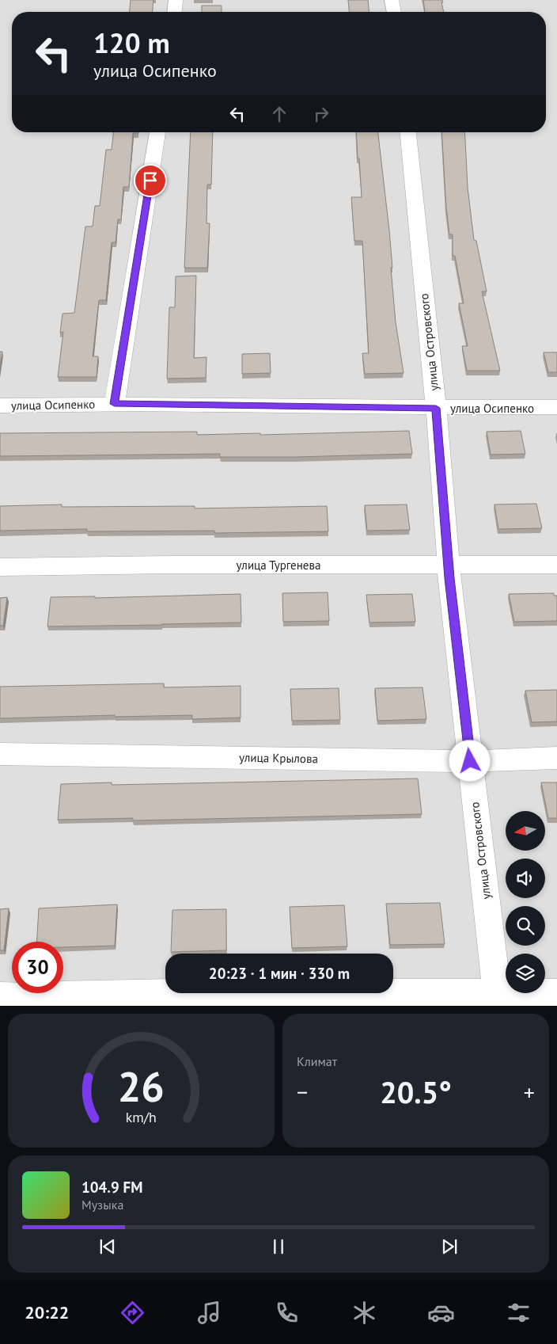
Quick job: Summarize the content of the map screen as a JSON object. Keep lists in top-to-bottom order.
{
  "streets": {
    "street": [
      "улица Островского",
      "улица Осипенко",
      "улица Тургенева",
      "улица Крылова"
    ]
  },
  "crossings": [
    ["улица Островского", "улица Осипенко"],
    ["улица Островского", "улица Тургенева"],
    ["улица Островского", "улица Крылова"]
  ],
  "north": "left",
  "page": {
    "turn": ["120 m", "улица Осипенко"],
    "limit": "30",
    "trip": "20:23 · 1 мин · 330 m",
    "tile": "Климат",
    "heat": ["−", "20.5°", "+"],
    "song": ["104.9 FM", "Музыка"],
    "tabs": "20:22",
    "gauge": ["26", "km/h"]
  }
}
